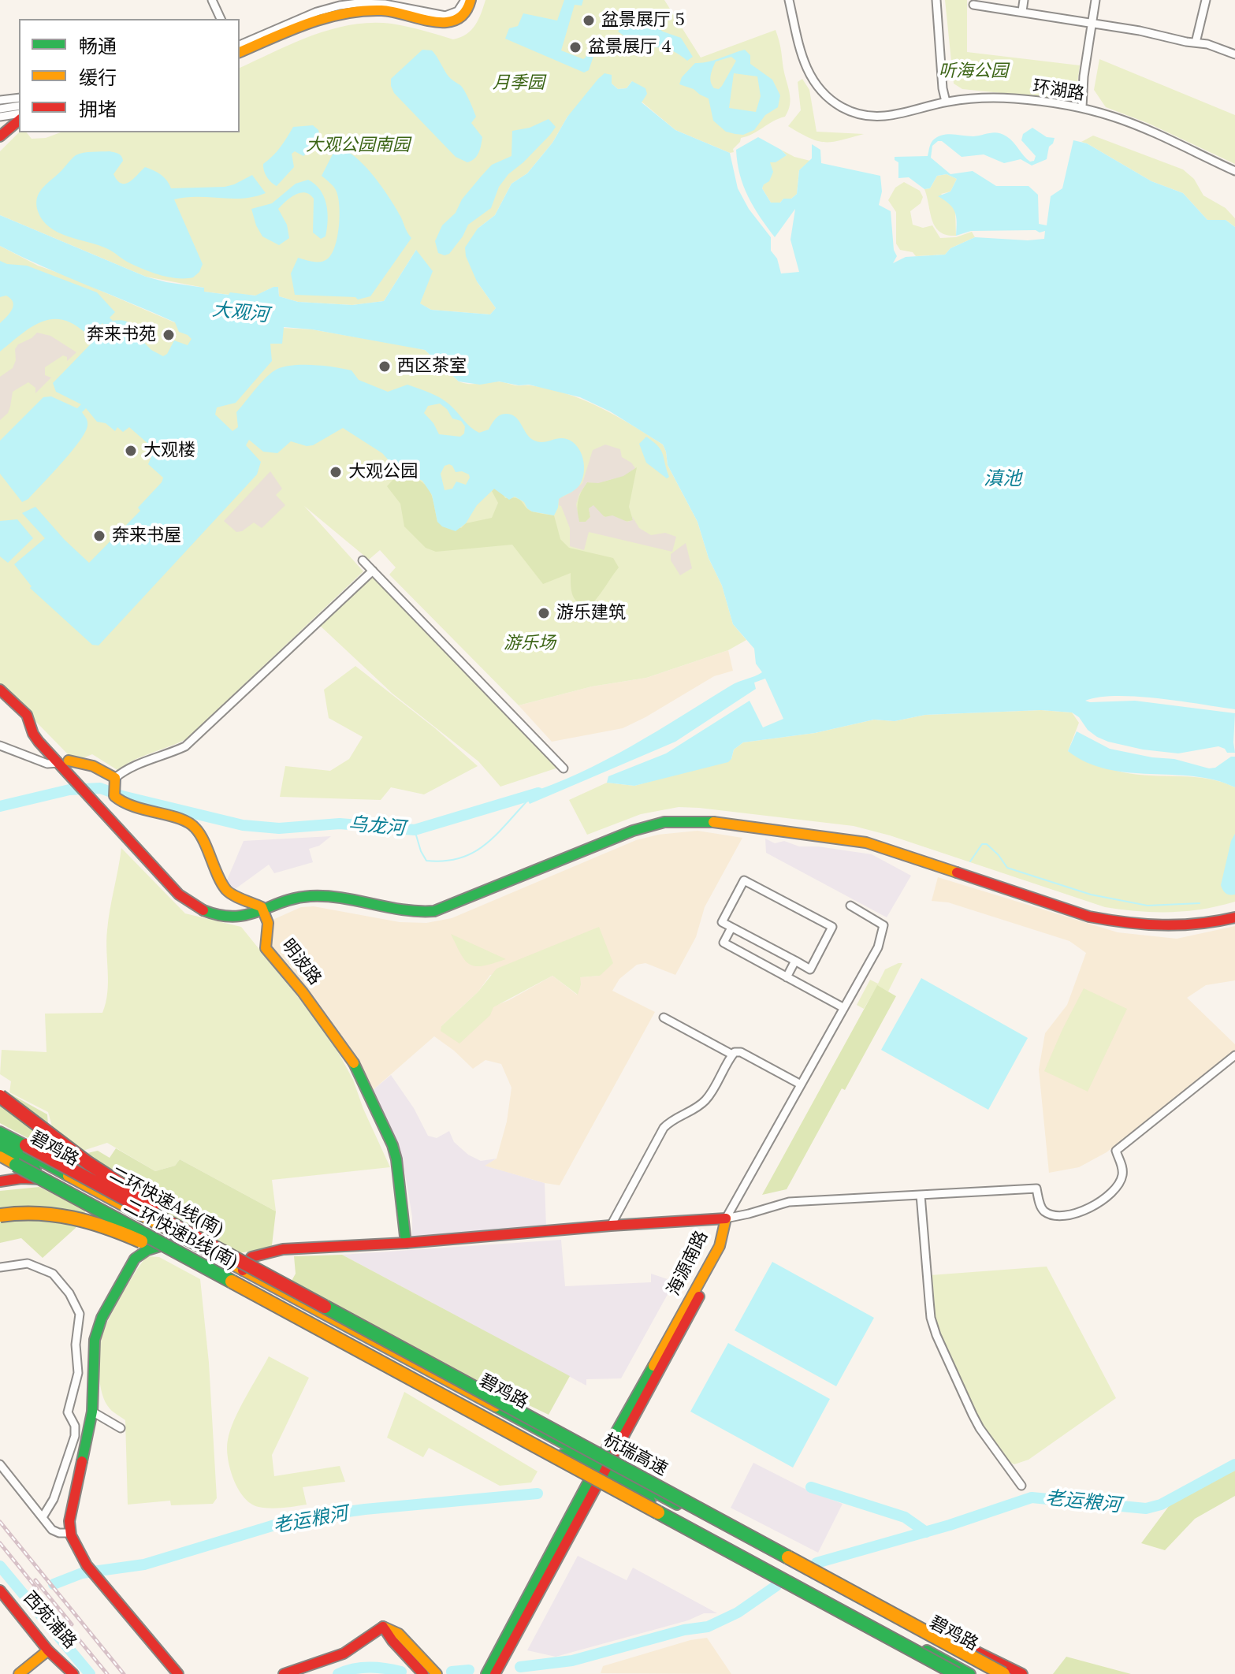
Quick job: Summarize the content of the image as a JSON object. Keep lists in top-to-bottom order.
{
  "streets": {
    "main road": [
      "明波路",
      "碧鸡路",
      "二环快速A线(南)",
      "二环快速B线(南)",
      "海源南路",
      "杭瑞高速",
      "西苑浦路"
    ],
    "street": ["环湖路"]
  },
  "crossings": [
    ["碧鸡路", "二环快速A线(南)"],
    ["碧鸡路", "海源南路"],
    ["碧鸡路", "杭瑞高速"],
    ["二环快速A线(南)", "杭瑞高速"]
  ],
  "water": [
    "大观河",
    "滇池",
    "乌龙河",
    "老运粮河"
  ],
  "parks": [
    "听海公园",
    "月季园",
    "大观公园南园",
    "游乐场"
  ],
  "places": [
    "盆景展厅 5",
    "盆景展厅 4",
    "奔来书苑",
    "西区茶室",
    "大观楼",
    "大观公园",
    "奔来书屋",
    "游乐建筑"
  ],
  "legend": ["畅通", "缓行", "拥堵"]
}
